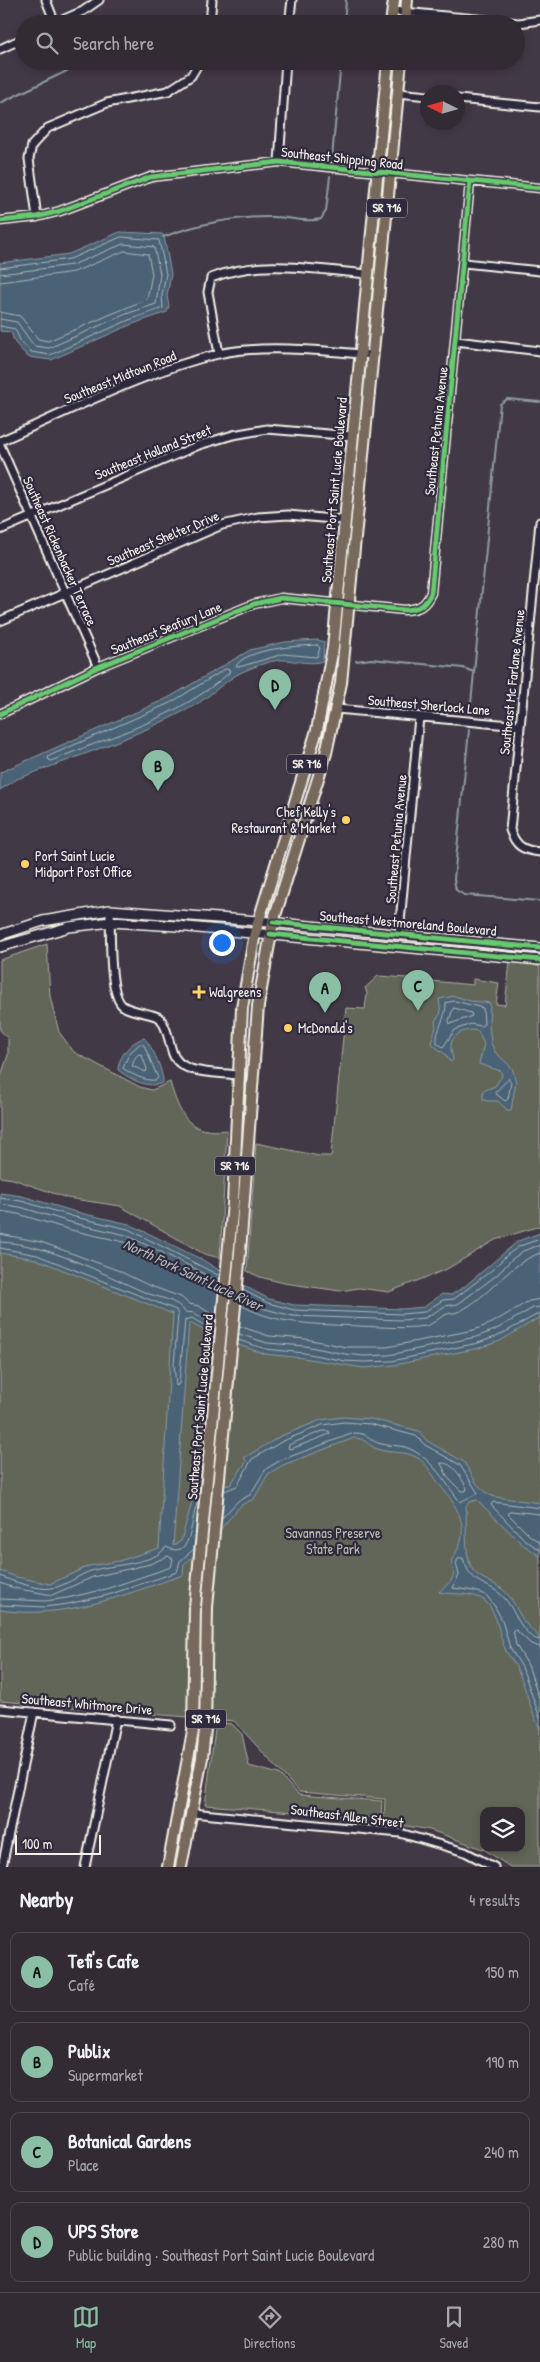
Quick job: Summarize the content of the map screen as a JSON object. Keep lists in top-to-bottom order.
{
  "streets": {
    "main road": ["SR 716", "Southeast Port Saint Lucie Boulevard", "Southeast Westmoreland Boulevard"],
    "street": [
      "Southeast Shipping Road",
      "Southeast Midtown Road",
      "Southeast Petunia Avenue",
      "Southeast Holland Street",
      "Southeast Shelter Drive",
      "Southeast Rickenbacker Terrace",
      "Southeast Seafury Lane",
      "Southeast Mc Farlane Avenue",
      "Southeast Sherlock Lane",
      "Southeast Whitmore Drive",
      "Southeast Allen Street"
    ]
  },
  "crossings": [
    ["Southeast Shipping Road", "Southeast Petunia Avenue"],
    ["Southeast Shipping Road", "Southeast Port Saint Lucie Boulevard"],
    ["Southeast Midtown Road", "Southeast Port Saint Lucie Boulevard"],
    ["Southeast Petunia Avenue", "Southeast Port Saint Lucie Boulevard"],
    ["Southeast Petunia Avenue", "Southeast Seafury Lane"],
    ["Southeast Petunia Avenue", "Southeast Sherlock Lane"],
    ["Southeast Petunia Avenue", "Southeast Westmoreland Boulevard"],
    ["Southeast Holland Street", "Southeast Port Saint Lucie Boulevard"],
    ["Southeast Holland Street", "Southeast Rickenbacker Terrace"],
    ["Southeast Port Saint Lucie Boulevard", "Southeast Shelter Drive"],
    ["Southeast Port Saint Lucie Boulevard", "Southeast Seafury Lane"],
    ["Southeast Port Saint Lucie Boulevard", "Southeast Sherlock Lane"],
    ["Southeast Port Saint Lucie Boulevard", "Southeast Westmoreland Boulevard"],
    ["Southeast Port Saint Lucie Boulevard", "Southeast Allen Street"],
    ["Southeast Shelter Drive", "Southeast Rickenbacker Terrace"],
    ["Southeast Rickenbacker Terrace", "Southeast Seafury Lane"],
    ["Southeast Mc Farlane Avenue", "Southeast Sherlock Lane"]
  ],
  "water": ["North Fork Saint Lucie River"],
  "parks": ["Savannas Preserve State Park"],
  "places": {
    "other": ["Chef Kelly's Restaurant & Market", "Port Saint Lucie Midport Post Office", "McDonald's"],
    "health": ["Walgreens"]
  },
  "scale_bar": "100 m",
  "north": "left",
  "page": {
    "search": "Search here",
    "pins": [
      "D",
      "B",
      "C",
      "A"
    ],
    "scale": "100 m",
    "heading": ["Nearby", "4 results"],
    "list": [
      {
        "mark": "A",
        "name": "Tefi's Cafe",
        "note": "Café",
        "value": "150 m"
      },
      {
        "mark": "B",
        "name": "Publix",
        "note": "Supermarket",
        "value": "190 m"
      },
      {
        "mark": "C",
        "name": "Botanical Gardens",
        "note": "Place",
        "value": "240 m"
      },
      {
        "mark": "D",
        "name": "UPS Store",
        "note": "Public building · Southeast Port Saint Lucie Boulevard",
        "value": "280 m"
      }
    ],
    "nav": ["Map", "Directions", "Saved"]
  }
}
